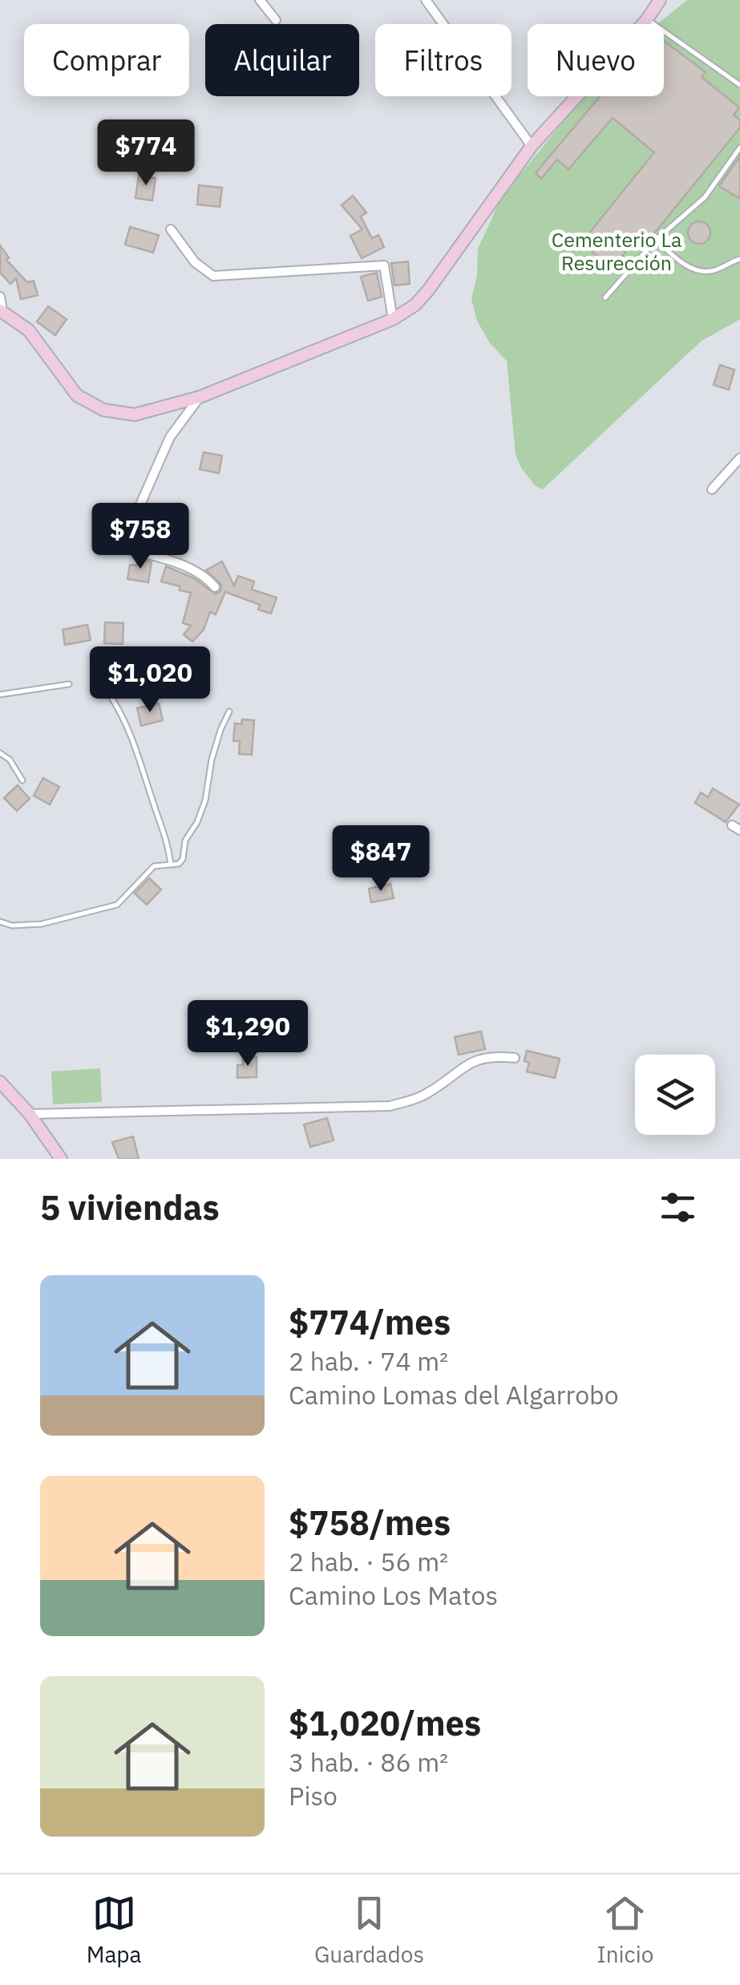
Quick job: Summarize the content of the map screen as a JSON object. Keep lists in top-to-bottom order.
{
  "parks": ["Cementerio La Resurección"],
  "page": {
    "chip": [
      "Comprar",
      "Alquilar",
      "Filtros",
      "Nuevo"
    ],
    "price": [
      "$774",
      "$758",
      "$1,020",
      "$847",
      "$1,290"
    ],
    "heading": "5 viviendas",
    "list": [
      {
        "name": "$774/mes",
        "note": "2 hab. · 74 m² · Camino Lomas del Algarrobo"
      },
      {
        "name": "$758/mes",
        "note": "2 hab. · 56 m² · Camino Los Matos"
      },
      {
        "name": "$1,020/mes",
        "note": "3 hab. · 86 m² · Piso"
      }
    ],
    "tabs": ["Mapa", "Guardados", "Inicio"]
  }
}
